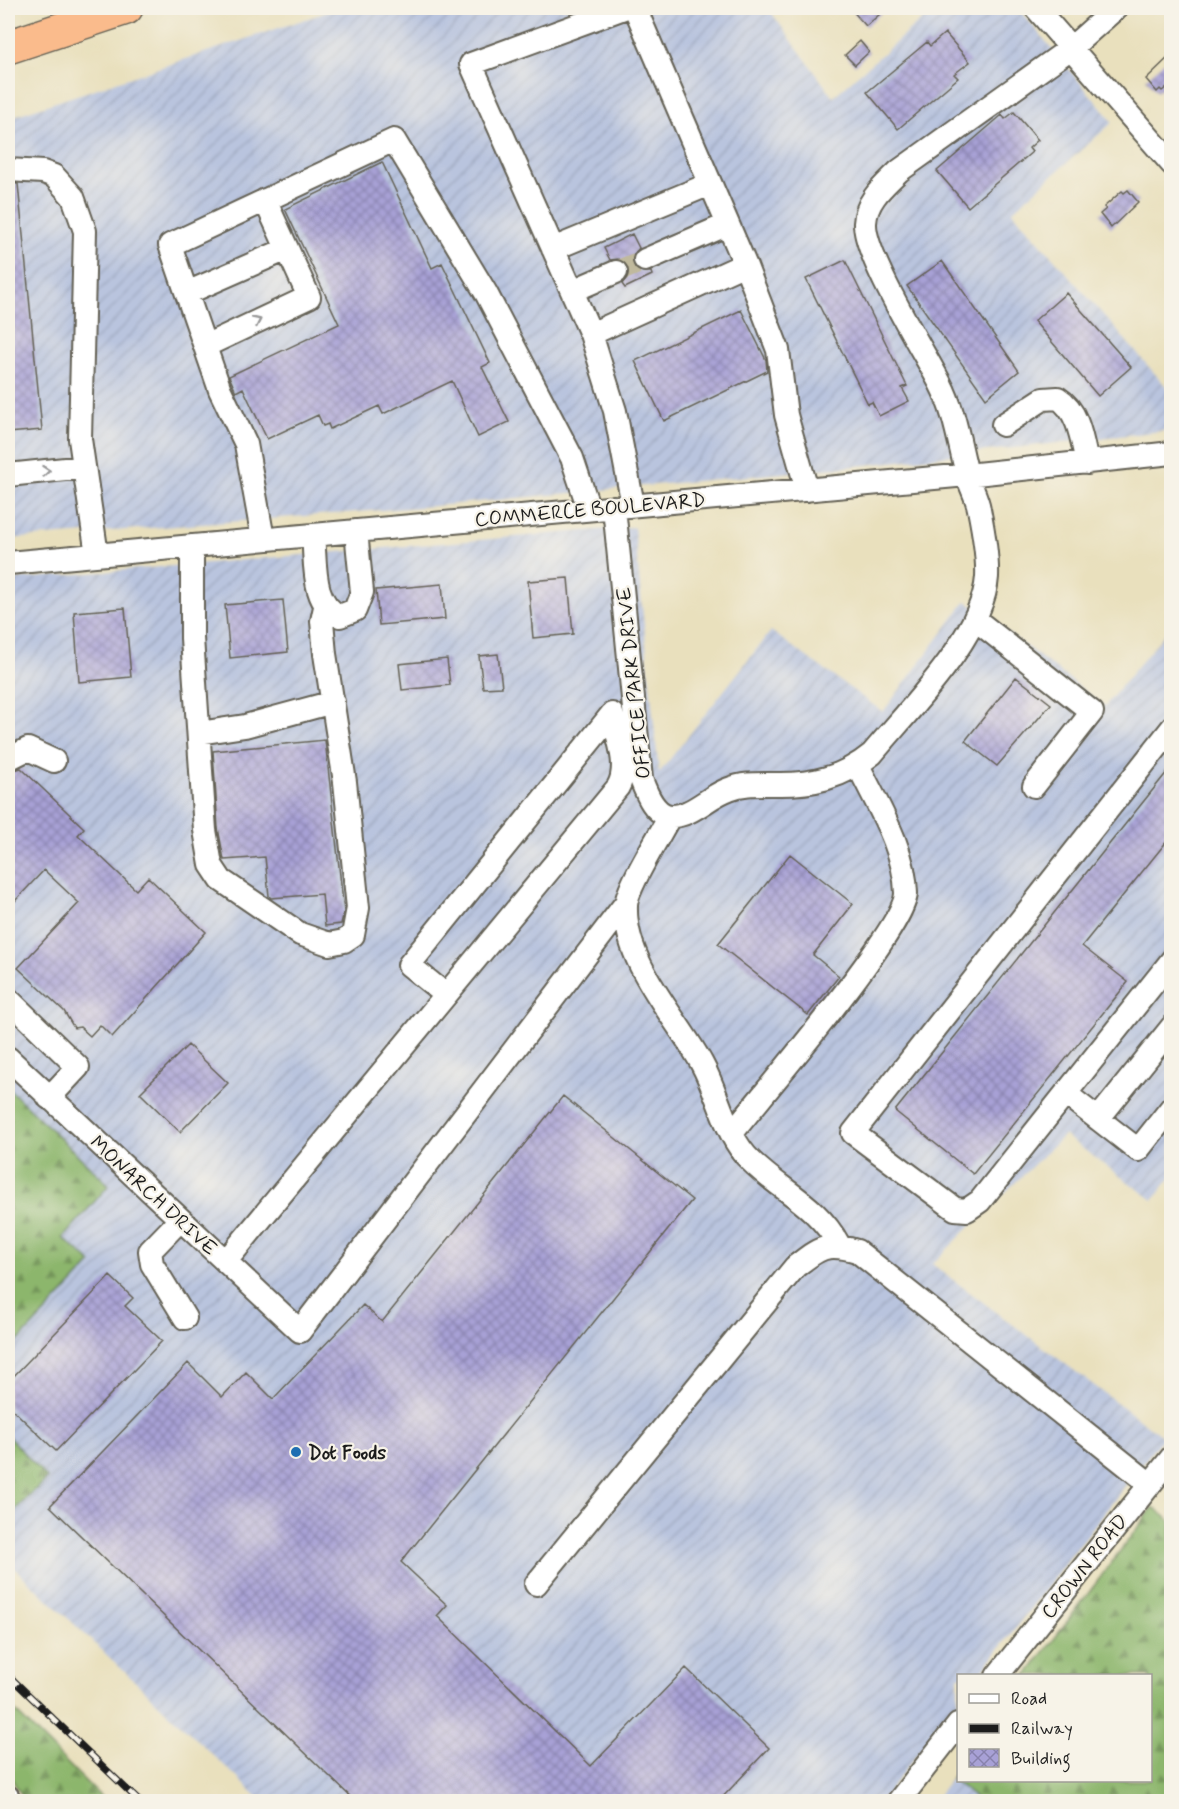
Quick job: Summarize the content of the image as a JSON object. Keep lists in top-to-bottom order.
{
  "streets": {
    "street": [
      "COMMERCE BOULEVARD",
      "OFFICE PARK DRIVE",
      "MONARCH DRIVE",
      "CROWN ROAD"
    ]
  },
  "crossings": [
    ["COMMERCE BOULEVARD", "OFFICE PARK DRIVE"]
  ],
  "places": ["Dot Foods"],
  "legend": ["Road", "Railway", "Building"]
}
